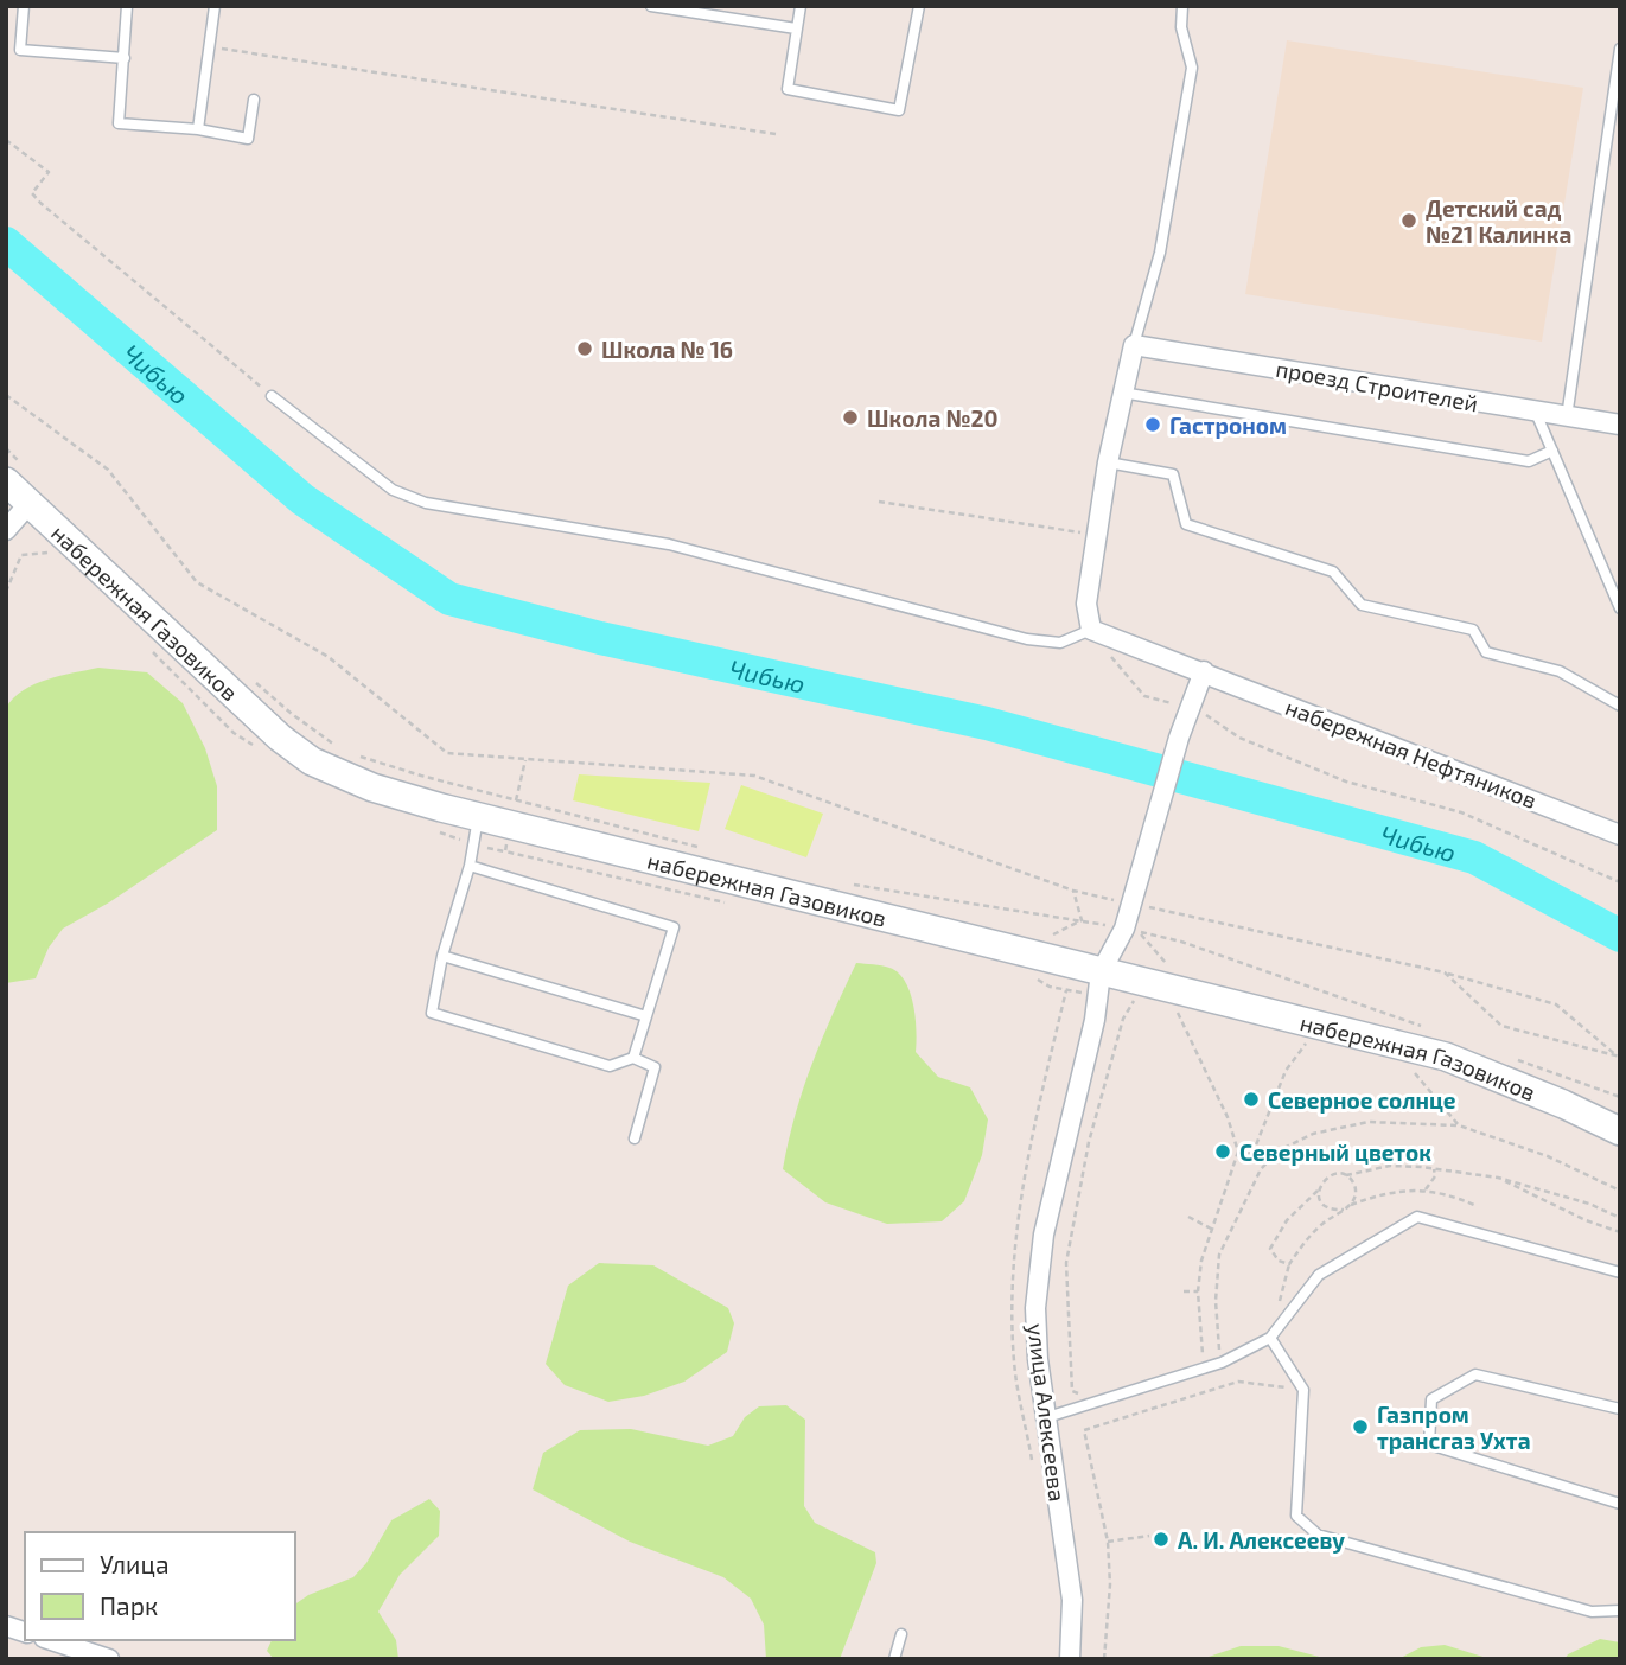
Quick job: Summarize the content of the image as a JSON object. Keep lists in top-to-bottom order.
{
  "streets": {
    "main road": ["набережная Газовиков"],
    "street": ["проезд Строителей", "набережная Нефтяников", "улица Алексеева"]
  },
  "crossings": [
    ["набережная Газовиков", "улица Алексеева"]
  ],
  "water": ["Чибью"],
  "places": [
    "Детский сад №21 Калинка",
    "Школа № 16",
    "Школа №20",
    "Гастроном",
    "Северное солнце",
    "Северный цветок",
    "Газпром трансгаз Ухта",
    "А. И. Алексееву"
  ],
  "legend": ["Улица", "Парк"]
}
